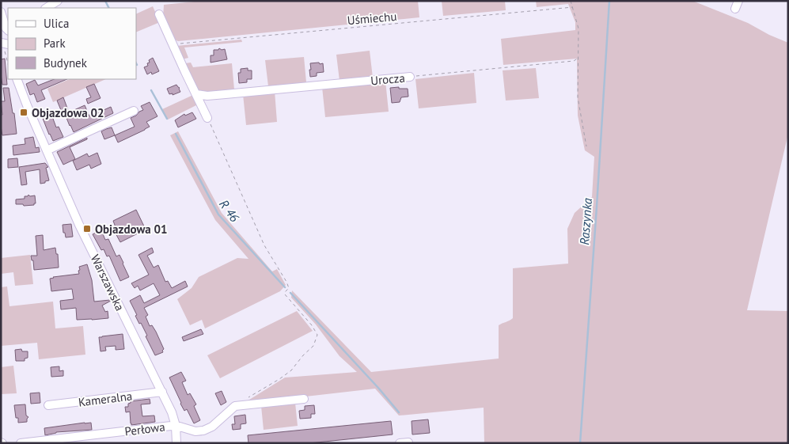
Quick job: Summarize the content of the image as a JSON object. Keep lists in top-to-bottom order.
{
  "streets": {
    "street": [
      "Urocza",
      "Warszawska",
      "Kameralna",
      "Perłowa"
    ],
    "path": ["Uśmiechu"]
  },
  "crossings": [
    ["Warszawska", "Kameralna"],
    ["Warszawska", "Perłowa"]
  ],
  "water": ["R 46", "Raszynka"],
  "places": {
    "transit": ["Objazdowa 02", "Objazdowa 01"]
  },
  "legend": ["Ulica", "Park", "Budynek"]
}
